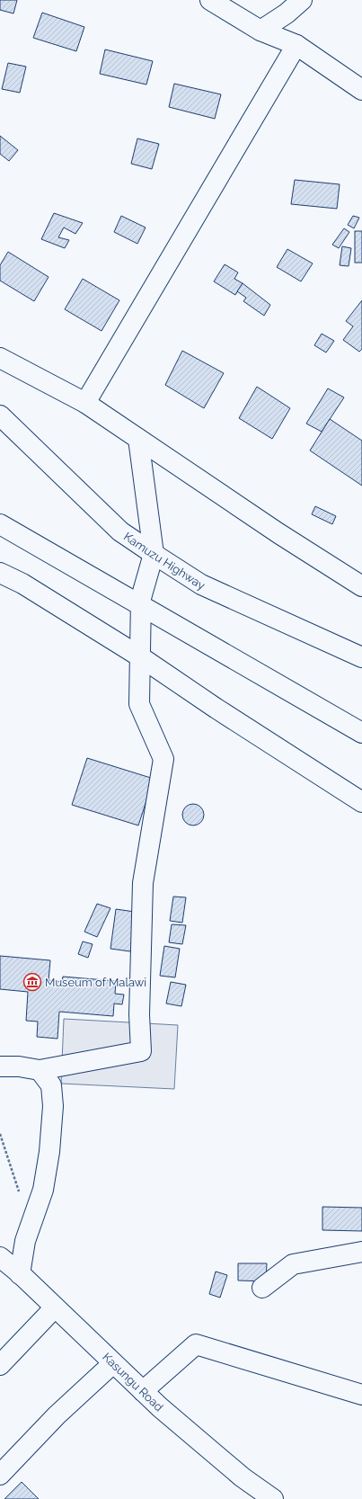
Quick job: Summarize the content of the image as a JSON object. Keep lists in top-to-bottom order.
{
  "streets": {
    "main road": ["Kamuzu Highway", "Kasungu Road"]
  },
  "places": {
    "museum": ["Museum of Malawi"]
  }
}
